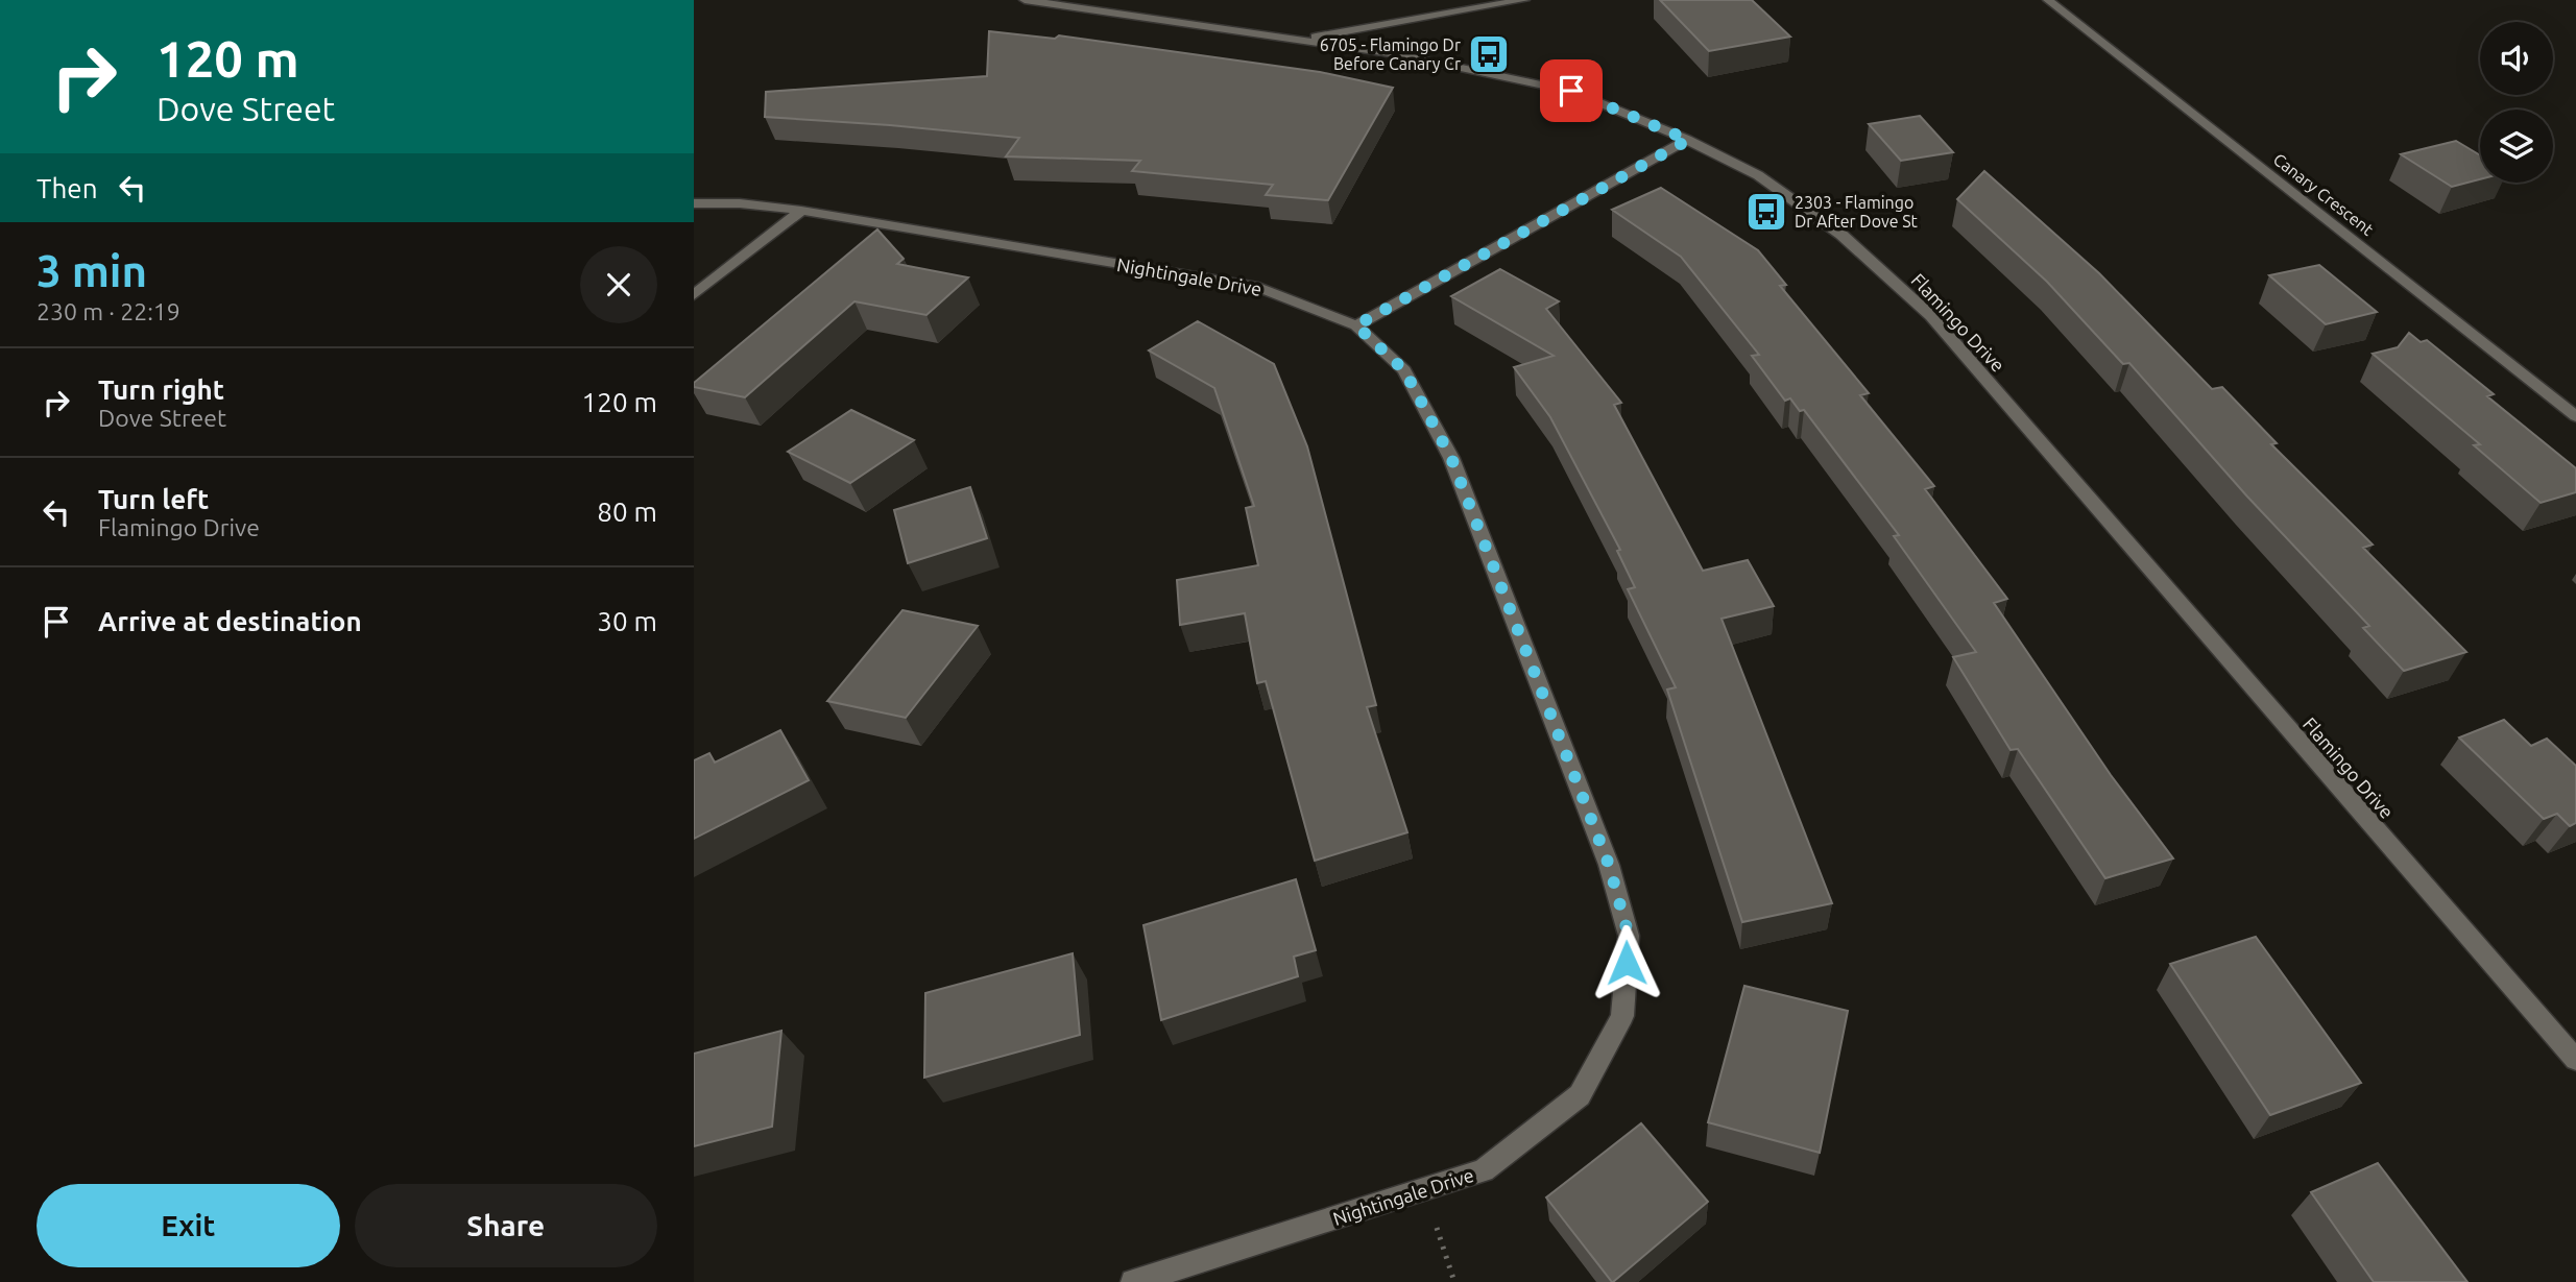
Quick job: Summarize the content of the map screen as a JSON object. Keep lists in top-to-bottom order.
{
  "streets": {
    "street": ["Canary Crescent", "Nightingale Drive", "Flamingo Drive"]
  },
  "places": {
    "bus stop": ["6705 - Flamingo Dr Before Canary Cr", "2303 - Flamingo Dr After Dove St"]
  },
  "page": {
    "turn": ["120 m", "Dove Street"],
    "then": "Then",
    "heading": ["3 min", "230 m · 22:19"],
    "list": [
      {
        "name": "Turn right",
        "note": "Dove Street",
        "value": "120 m"
      },
      {
        "name": "Turn left",
        "note": "Flamingo Drive",
        "value": "80 m"
      },
      {
        "name": "Arrive at destination",
        "value": "30 m"
      }
    ],
    "buttons": ["Exit", "Share"]
  }
}
